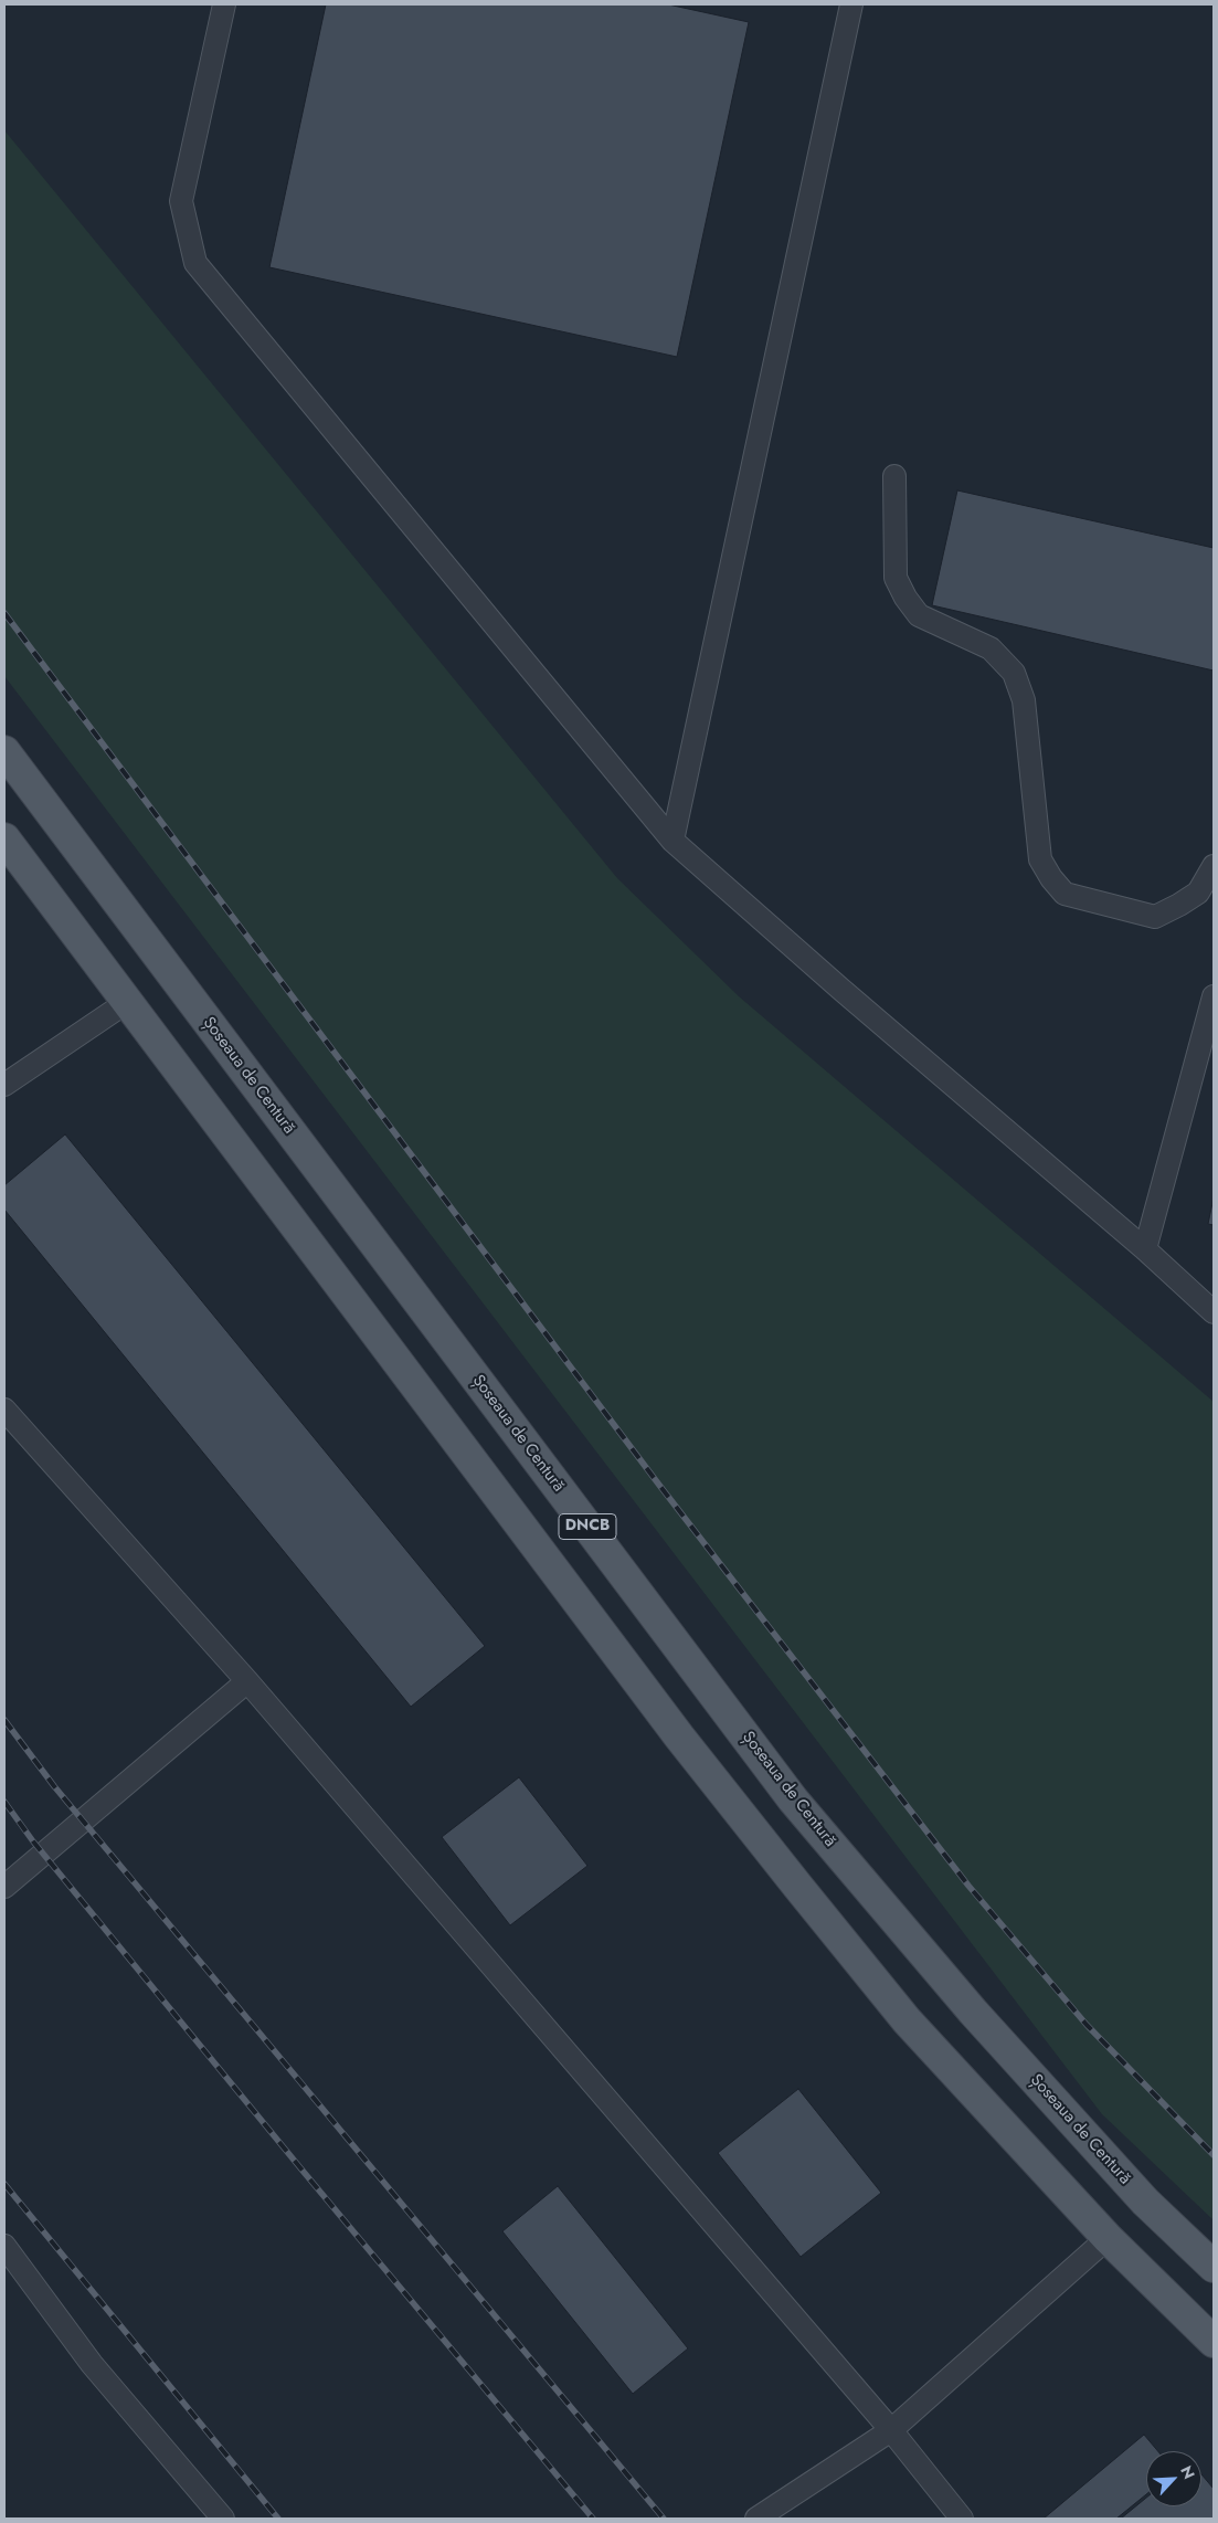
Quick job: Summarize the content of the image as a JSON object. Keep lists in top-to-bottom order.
{
  "streets": {
    "main road": ["Șoseaua de Centură", "DNCB"]
  },
  "north": "top right"
}
